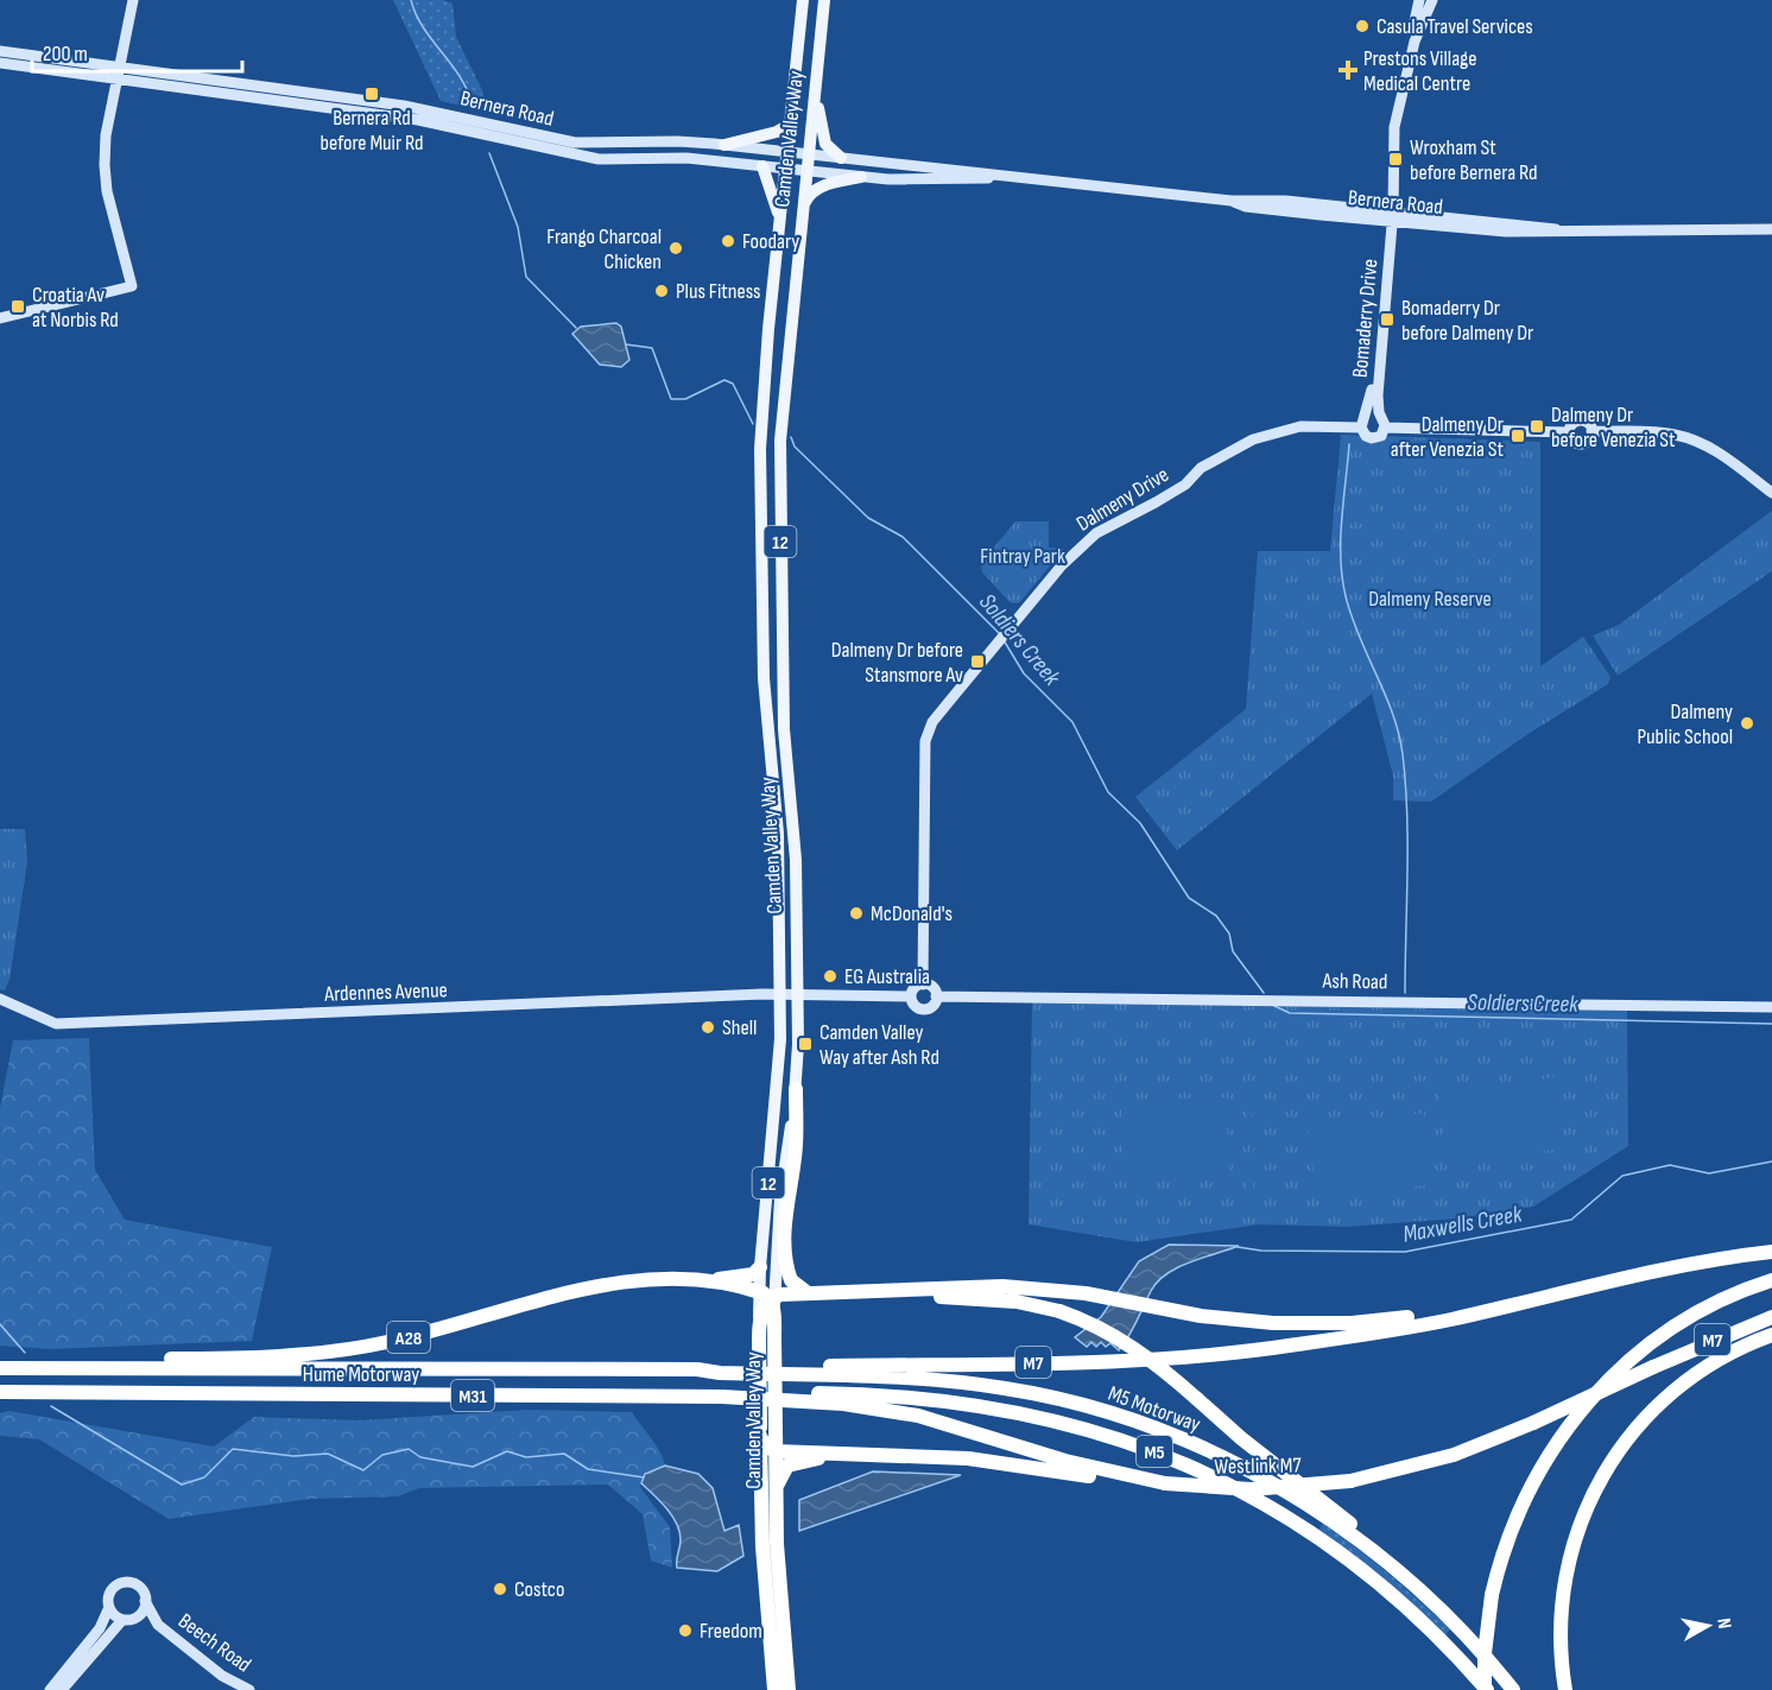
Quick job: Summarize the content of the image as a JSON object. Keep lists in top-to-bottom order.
{
  "streets": {
    "highway": [
      "Camden Valley Way",
      "A28",
      "M7",
      "Hume Motorway",
      "M31",
      "M5 Motorway",
      "M5",
      "Westlink M7"
    ],
    "main road": ["12"],
    "street": [
      "Bernera Road",
      "Bomaderry Drive",
      "Dalmeny Drive",
      "Ash Road",
      "Ardennes Avenue",
      "Beech Road"
    ]
  },
  "crossings": [
    ["Bernera Road", "Camden Valley Way"],
    ["Bernera Road", "Bomaderry Drive"],
    ["Camden Valley Way", "Ardennes Avenue"],
    ["Camden Valley Way", "A28"],
    ["Bomaderry Drive", "Dalmeny Drive"],
    ["Dalmeny Drive", "Ash Road"],
    ["A28", "Hume Motorway"],
    ["M7", "Hume Motorway"],
    ["M7", "M5 Motorway"],
    ["Hume Motorway", "M5 Motorway"]
  ],
  "water": ["Soldiers Creek", "Maxwells Creek"],
  "parks": ["Fintray Park", "Dalmeny Reserve"],
  "places": {
    "other": [
      "Casula Travel Services",
      "Foodary",
      "Frango Charcoal Chicken",
      "Plus Fitness",
      "Dalmeny Public School",
      "McDonald's",
      "EG Australia",
      "Shell",
      "Costco",
      "Freedom"
    ],
    "health": ["Prestons Village Medical Centre"],
    "transit": [
      "Bernera Rd before Muir Rd",
      "Wroxham St before Bernera Rd",
      "Croatia Av at Norbis Rd",
      "Bomaderry Dr before Dalmeny Dr",
      "Dalmeny Dr before Venezia St",
      "Dalmeny Dr after Venezia St",
      "Dalmeny Dr before Stansmore Av",
      "Camden Valley Way after Ash Rd"
    ]
  },
  "scale_bar": "200 m",
  "north": "right"
}
